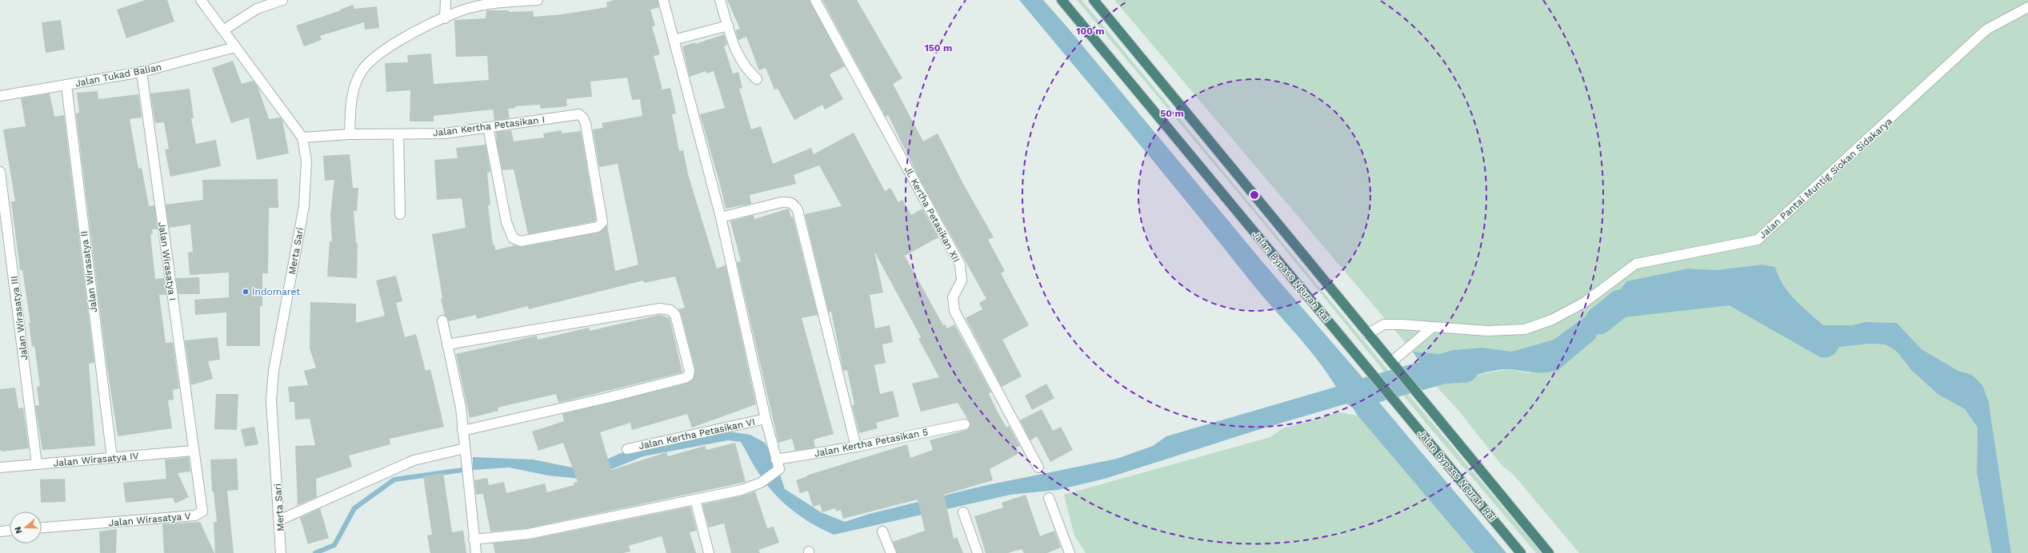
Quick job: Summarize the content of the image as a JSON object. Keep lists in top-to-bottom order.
{
  "streets": {
    "highway": ["Jalan Bypass Ngurah Rai"],
    "street": [
      "Jalan Tukad Balian",
      "Jalan Kertha Petasikan I",
      "Jalan Pantai Muntig Siokan Sidakarya",
      "Jl. Kertha Petasikan XII",
      "Merta Sari",
      "Jalan Wirasatya I",
      "Jalan Wirasatya II",
      "Jalan Wirasatya III",
      "Jalan Kertha Petasikan VI",
      "Jalan Kertha Petasikan 5",
      "Jalan Wirasatya IV",
      "Jalan Wirasatya V"
    ]
  },
  "crossings": [
    ["Jalan Tukad Balian", "Merta Sari"],
    ["Jalan Tukad Balian", "Jalan Wirasatya I"],
    ["Jalan Tukad Balian", "Jalan Wirasatya II"],
    ["Jalan Kertha Petasikan I", "Merta Sari"],
    ["Jalan Wirasatya I", "Jalan Wirasatya IV"],
    ["Jalan Wirasatya I", "Jalan Wirasatya V"],
    ["Jalan Wirasatya II", "Jalan Wirasatya IV"],
    ["Jalan Wirasatya III", "Jalan Wirasatya IV"],
    ["Jalan Wirasatya IV", "Jalan Wirasatya V"]
  ],
  "places": ["Indomaret"],
  "north": "left",
  "rings": ["100 m", "150 m", "50 m"]
}
